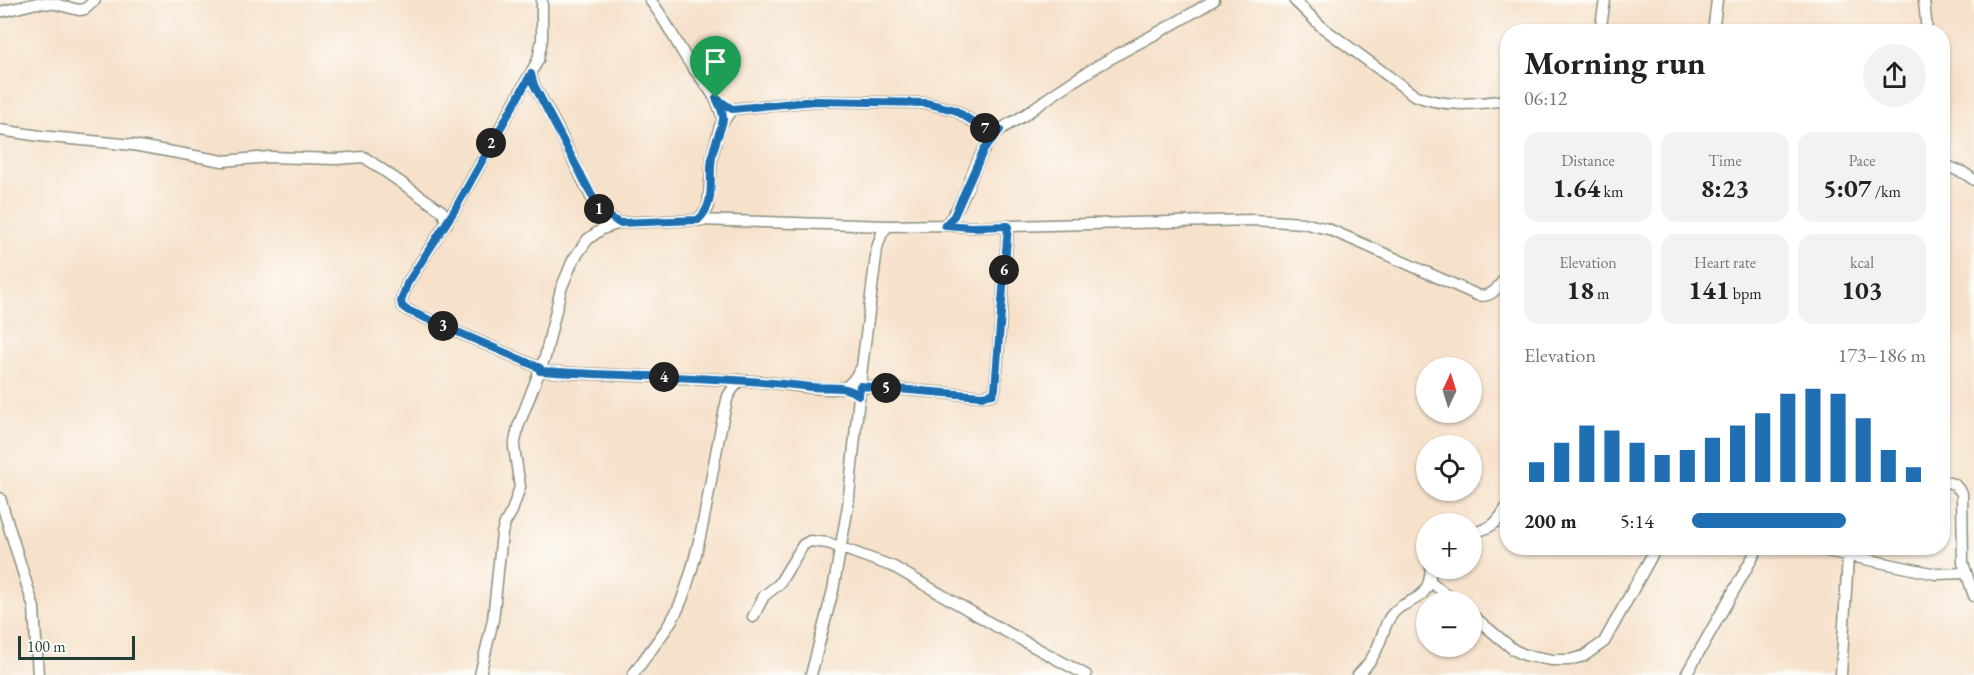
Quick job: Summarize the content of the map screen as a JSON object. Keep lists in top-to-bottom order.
{
  "scale_bar": "100 m",
  "north": "top",
  "page": {
    "heading": ["Morning run", "06:12"],
    "pins": [
      "7",
      "2",
      "1",
      "6",
      "3",
      "4",
      "5"
    ],
    "stats": [
      ["Distance", "1.64 km"],
      ["Time", "8:23"],
      ["Pace", "5:07 /km"],
      ["Elevation", "18 m"],
      ["Heart rate", "141 bpm"],
      ["kcal", "103"]
    ],
    "chart": ["Elevation", "173–186 m"],
    "map_buttons": ["+", "−"],
    "list": [
      {
        "name": "200 m",
        "note": "5:14"
      }
    ],
    "scale": "100 m"
  }
}
